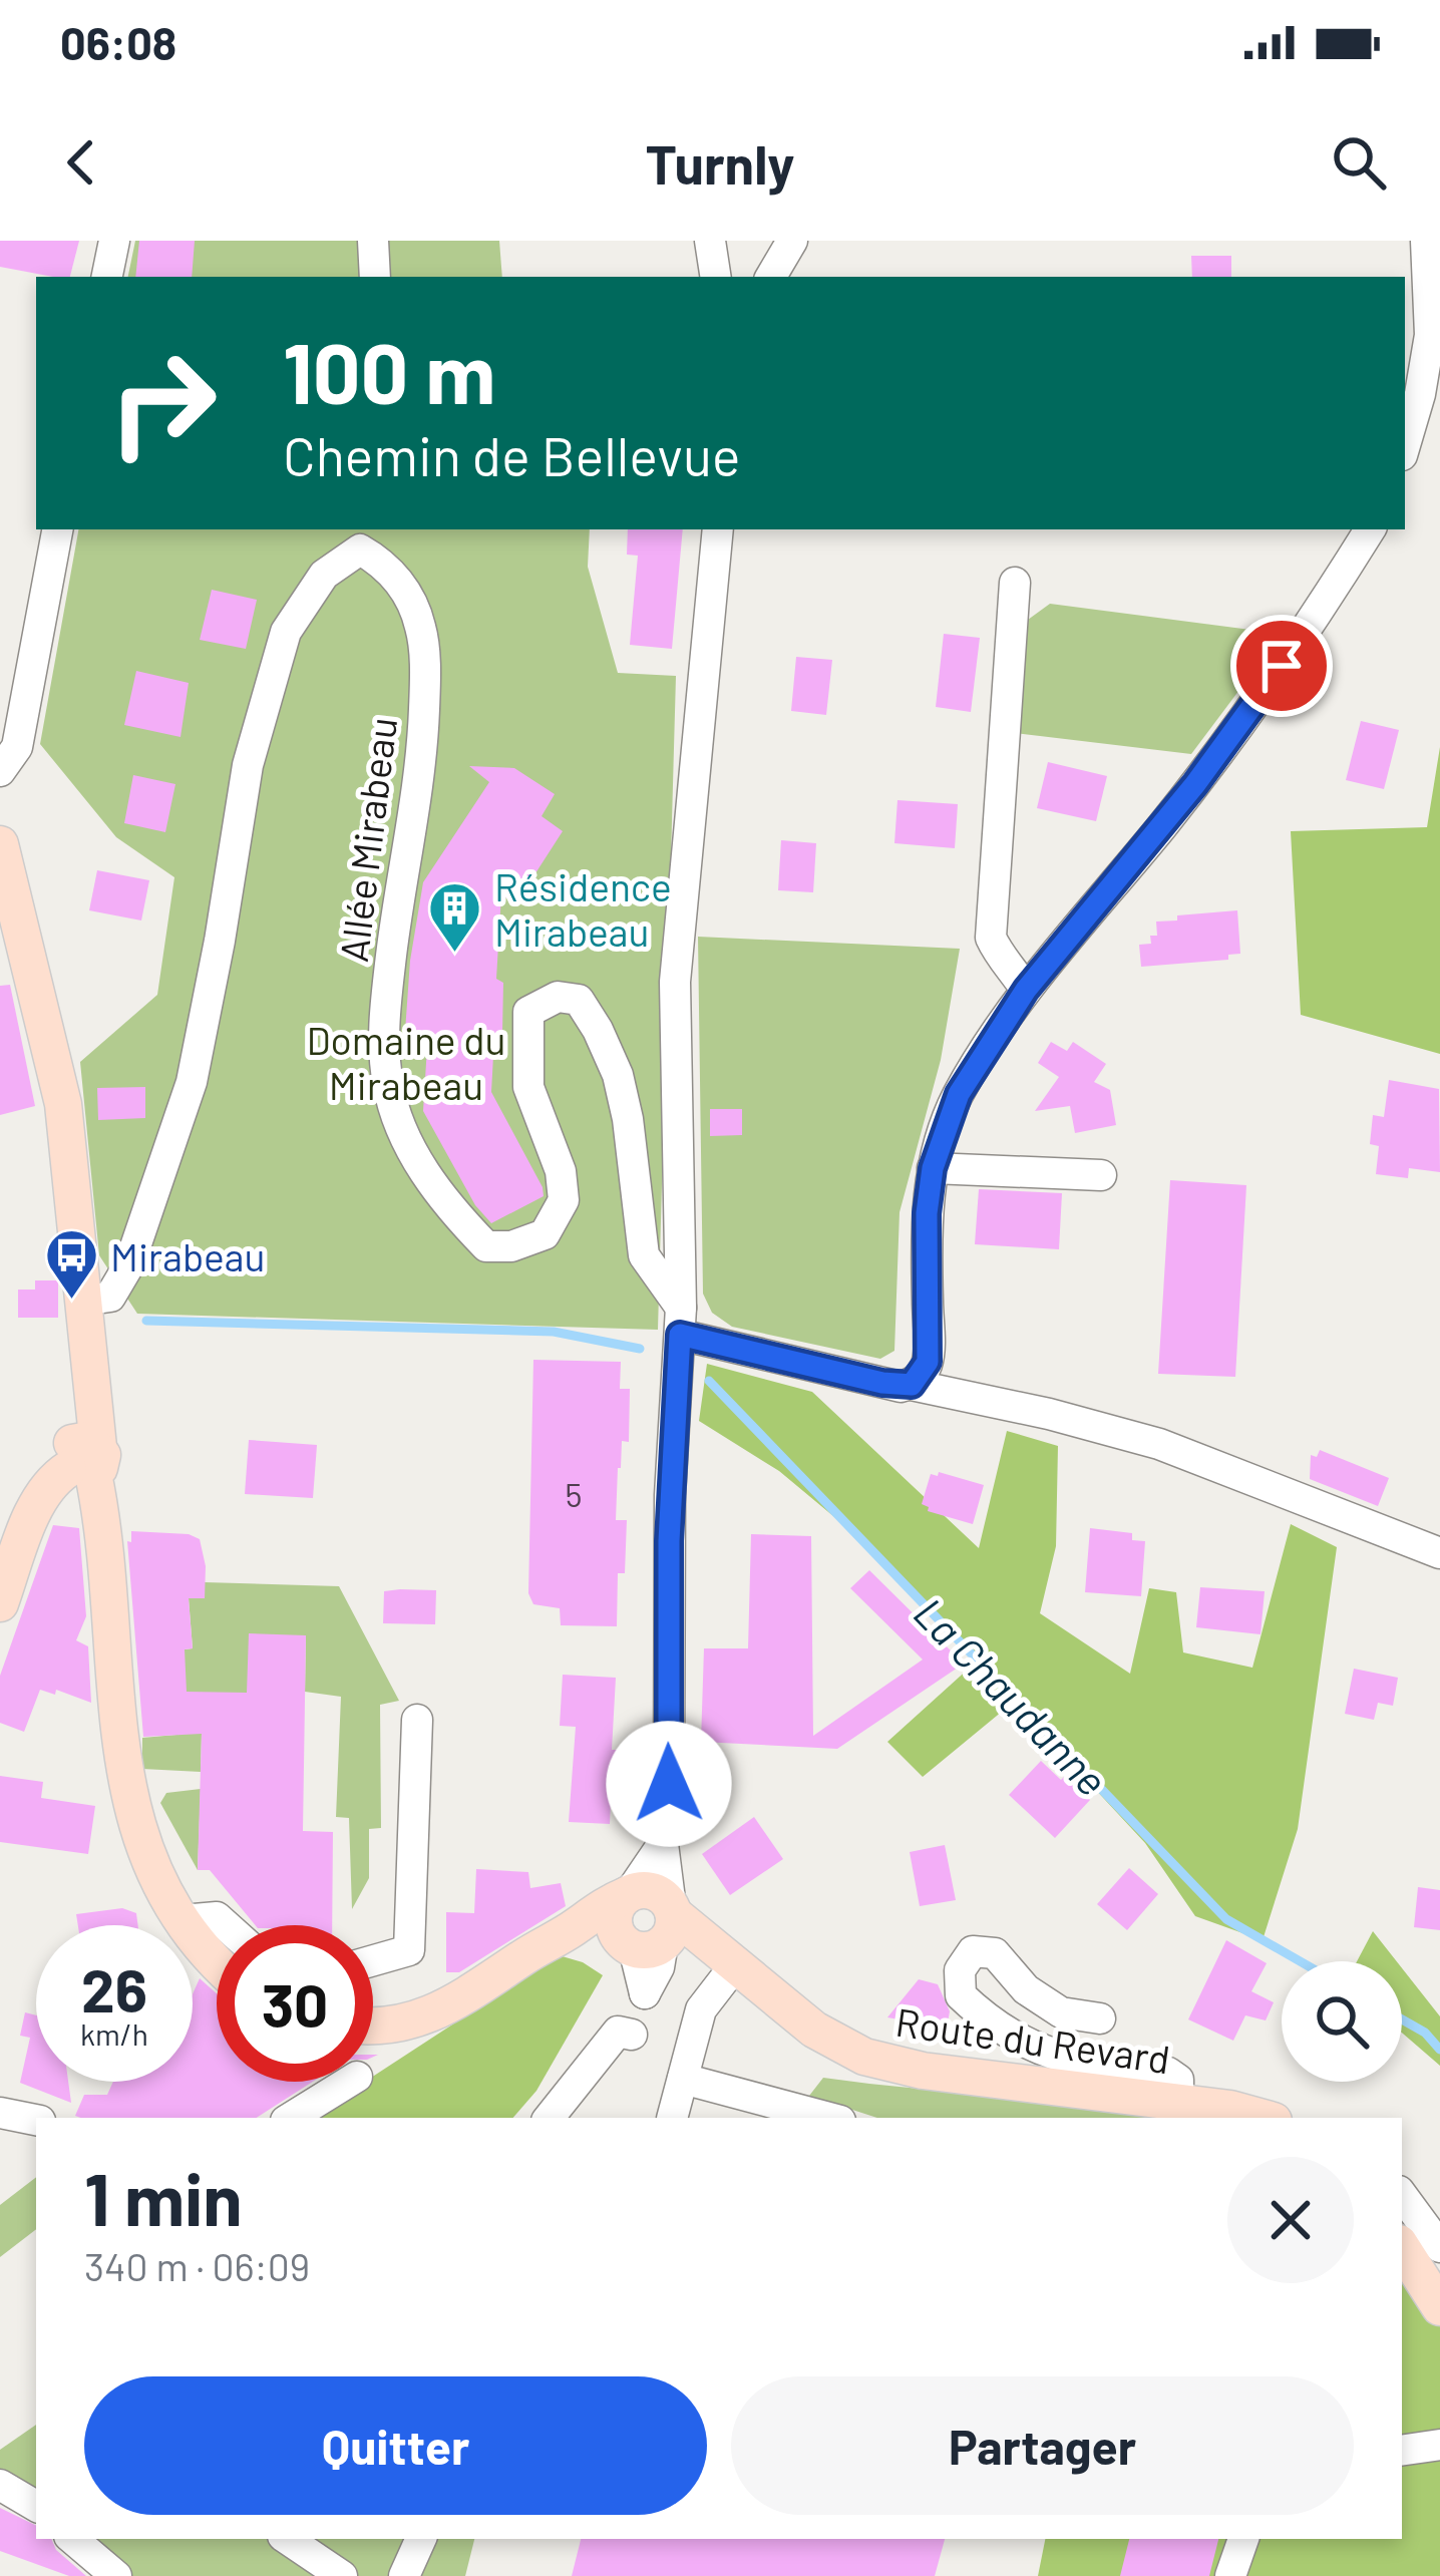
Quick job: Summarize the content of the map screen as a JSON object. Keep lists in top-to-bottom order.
{
  "streets": {
    "main road": ["Route du Revard"],
    "street": ["Allée Mirabeau"]
  },
  "water": ["La Chaudanne"],
  "parks": ["Domaine du Mirabeau"],
  "places": {
    "building": ["Résidence Mirabeau"],
    "bus stop": ["Mirabeau"]
  },
  "house_numbers": ["5"],
  "page": {
    "status": "06:08",
    "header": "Turnly",
    "turn": ["100 m", "Chemin de Bellevue"],
    "speed": "26 km/h",
    "limit": "30",
    "heading": ["1 min", "340 m · 06:09"],
    "buttons": ["Quitter", "Partager"]
  }
}
